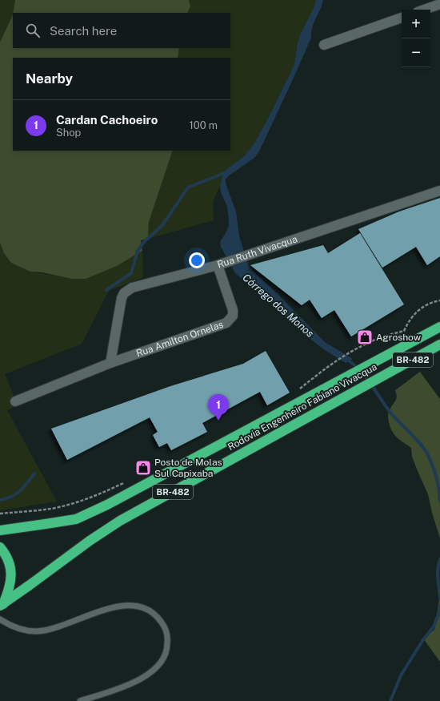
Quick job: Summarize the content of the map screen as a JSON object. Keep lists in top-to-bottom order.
{
  "streets": {
    "highway": ["BR-482", "Rodovia Engenheiro Fabiano Vivacqua"],
    "street": ["Rua Ruth Vivacqua", "Rua Amilton Ornelas"]
  },
  "crossings": [
    ["Rua Ruth Vivacqua", "Rua Amilton Ornelas"]
  ],
  "water": ["Córrego dos Monos"],
  "places": {
    "shop": ["Agroshow", "Posto de Molas Sul Capixaba"]
  },
  "page": {
    "map_buttons": ["+", "−"],
    "search": "Search here",
    "heading": "Nearby",
    "list": [
      {
        "mark": "1",
        "name": "Cardan Cachoeiro",
        "note": "Shop",
        "value": "100 m"
      }
    ],
    "pins": "1"
  }
}
